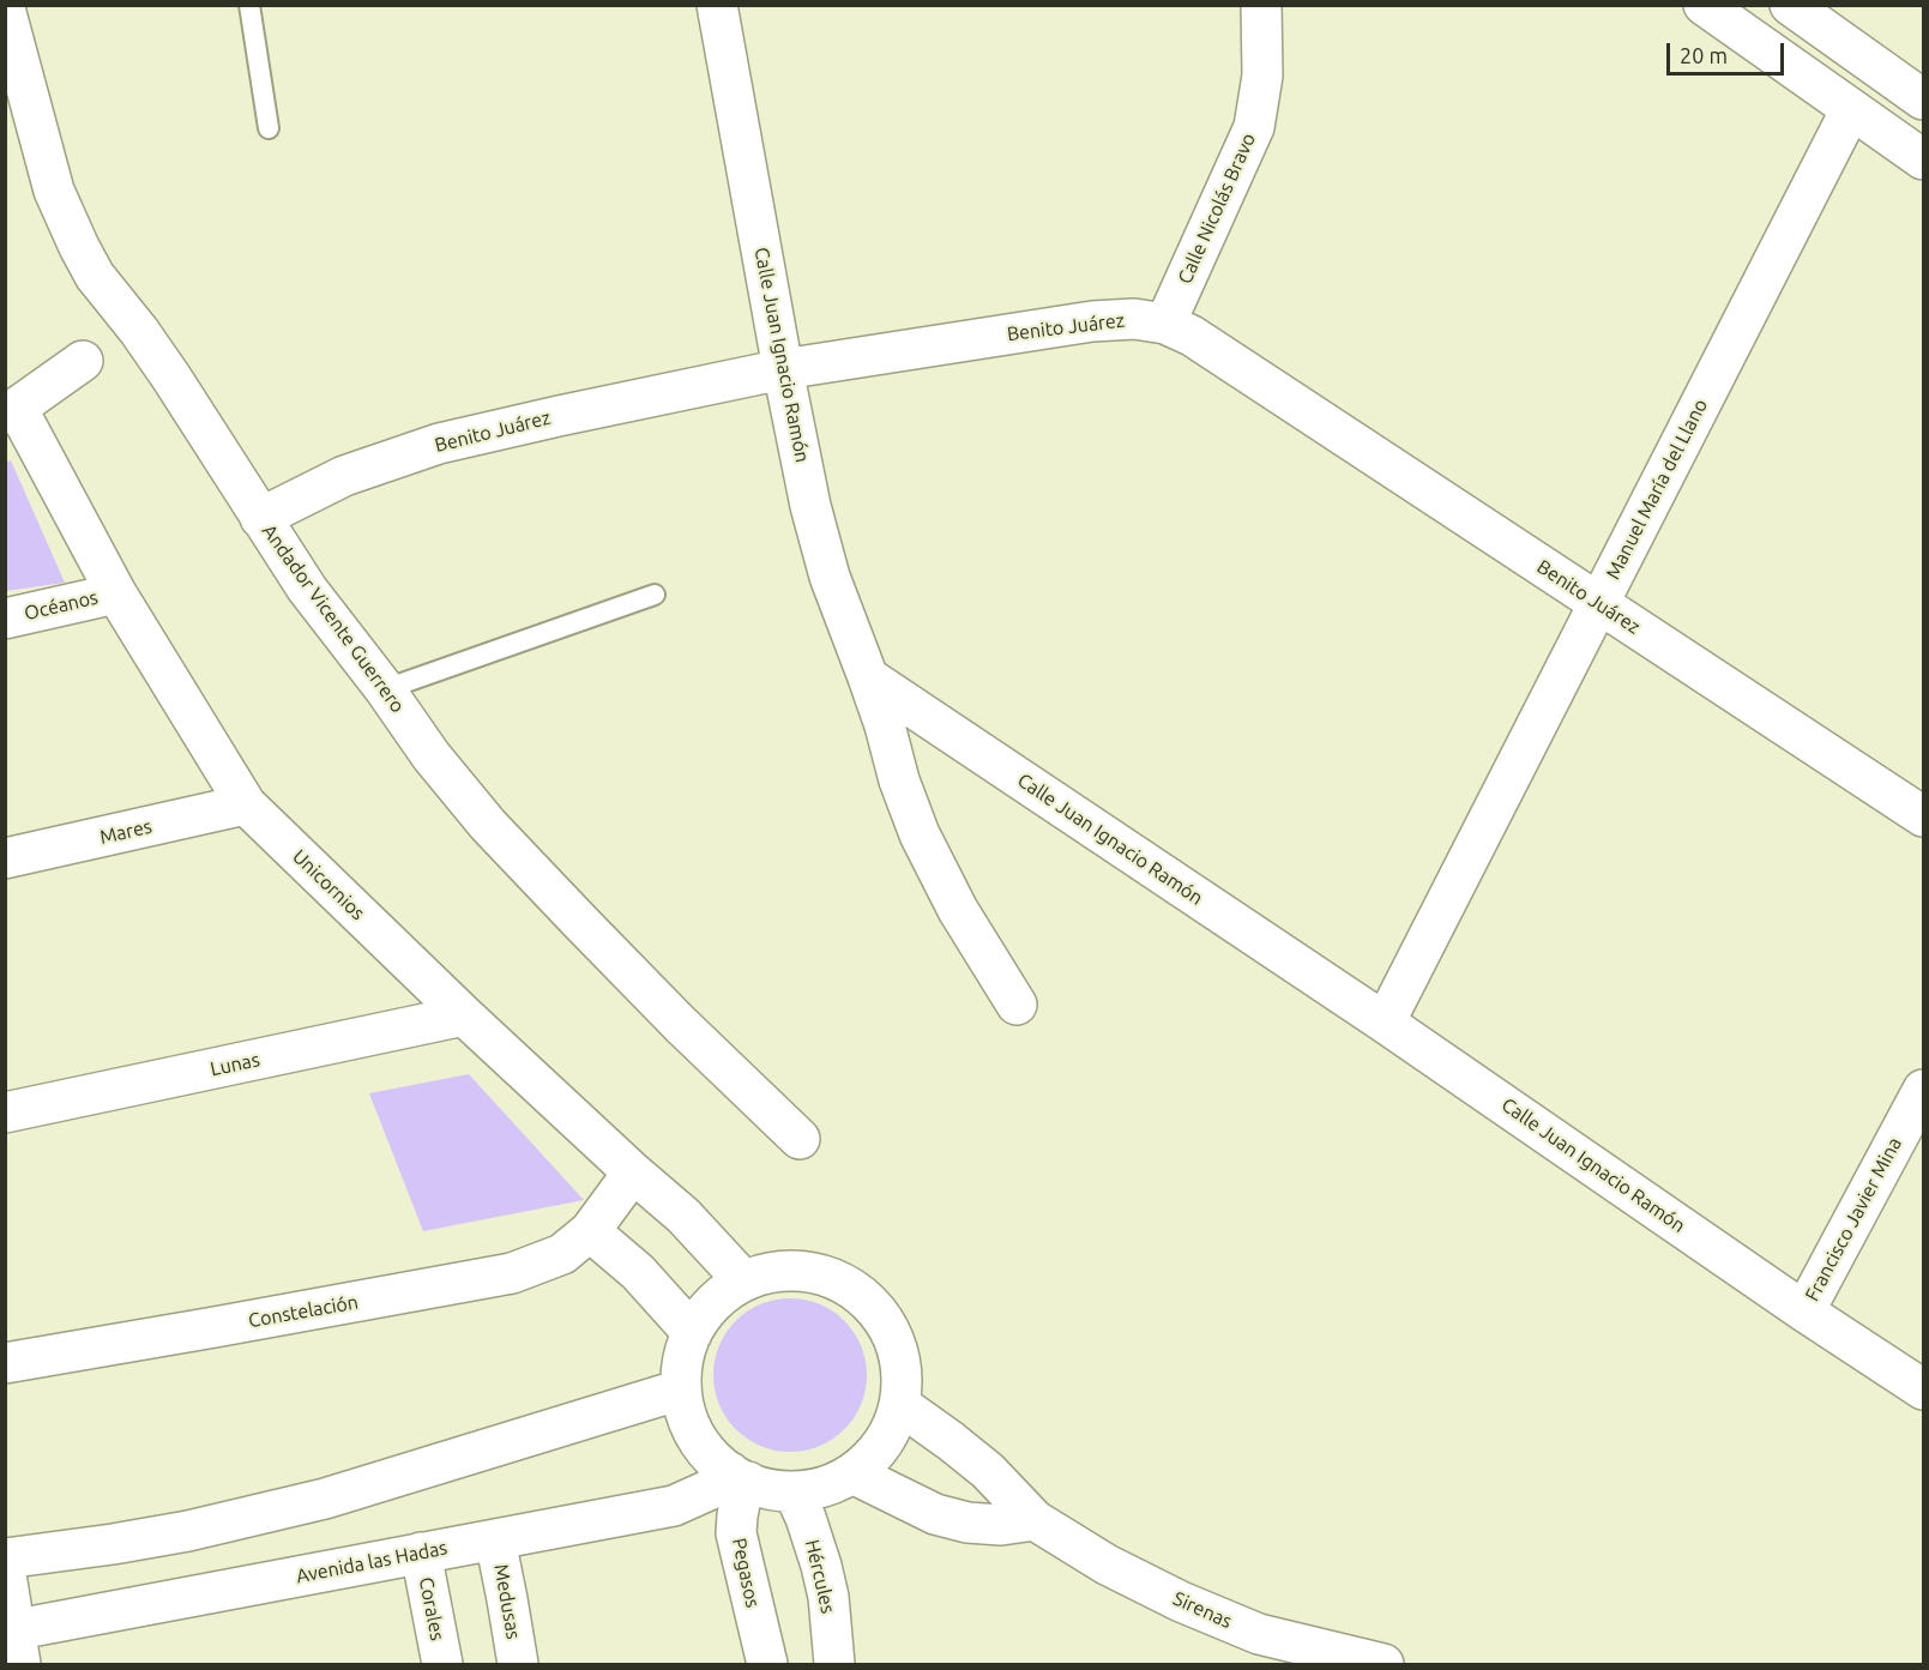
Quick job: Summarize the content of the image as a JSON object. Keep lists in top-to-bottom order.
{
  "streets": {
    "street": [
      "Calle Nicolás Bravo",
      "Benito Juárez",
      "Calle Juan Ignacio Ramón",
      "Manuel María del Llano",
      "Océanos",
      "Andador Vicente Guerrero",
      "Mares",
      "Unicornios",
      "Lunas",
      "Francisco Javier Mina",
      "Constelación",
      "Avenida las Hadas",
      "Pegasos",
      "Hércules",
      "Medusas",
      "Corales",
      "Sirenas"
    ]
  },
  "crossings": [
    ["Calle Nicolás Bravo", "Benito Juárez"],
    ["Benito Juárez", "Calle Juan Ignacio Ramón"],
    ["Benito Juárez", "Manuel María del Llano"],
    ["Benito Juárez", "Andador Vicente Guerrero"],
    ["Calle Juan Ignacio Ramón", "Manuel María del Llano"],
    ["Calle Juan Ignacio Ramón", "Francisco Javier Mina"],
    ["Océanos", "Unicornios"],
    ["Mares", "Unicornios"],
    ["Unicornios", "Lunas"],
    ["Unicornios", "Constelación"],
    ["Unicornios", "Avenida las Hadas"],
    ["Unicornios", "Pegasos"],
    ["Unicornios", "Hércules"],
    ["Unicornios", "Sirenas"],
    ["Avenida las Hadas", "Pegasos"],
    ["Avenida las Hadas", "Hércules"],
    ["Avenida las Hadas", "Medusas"],
    ["Avenida las Hadas", "Corales"],
    ["Avenida las Hadas", "Sirenas"],
    ["Pegasos", "Hércules"],
    ["Pegasos", "Sirenas"],
    ["Hércules", "Sirenas"]
  ],
  "scale_bar": "20 m"
}
